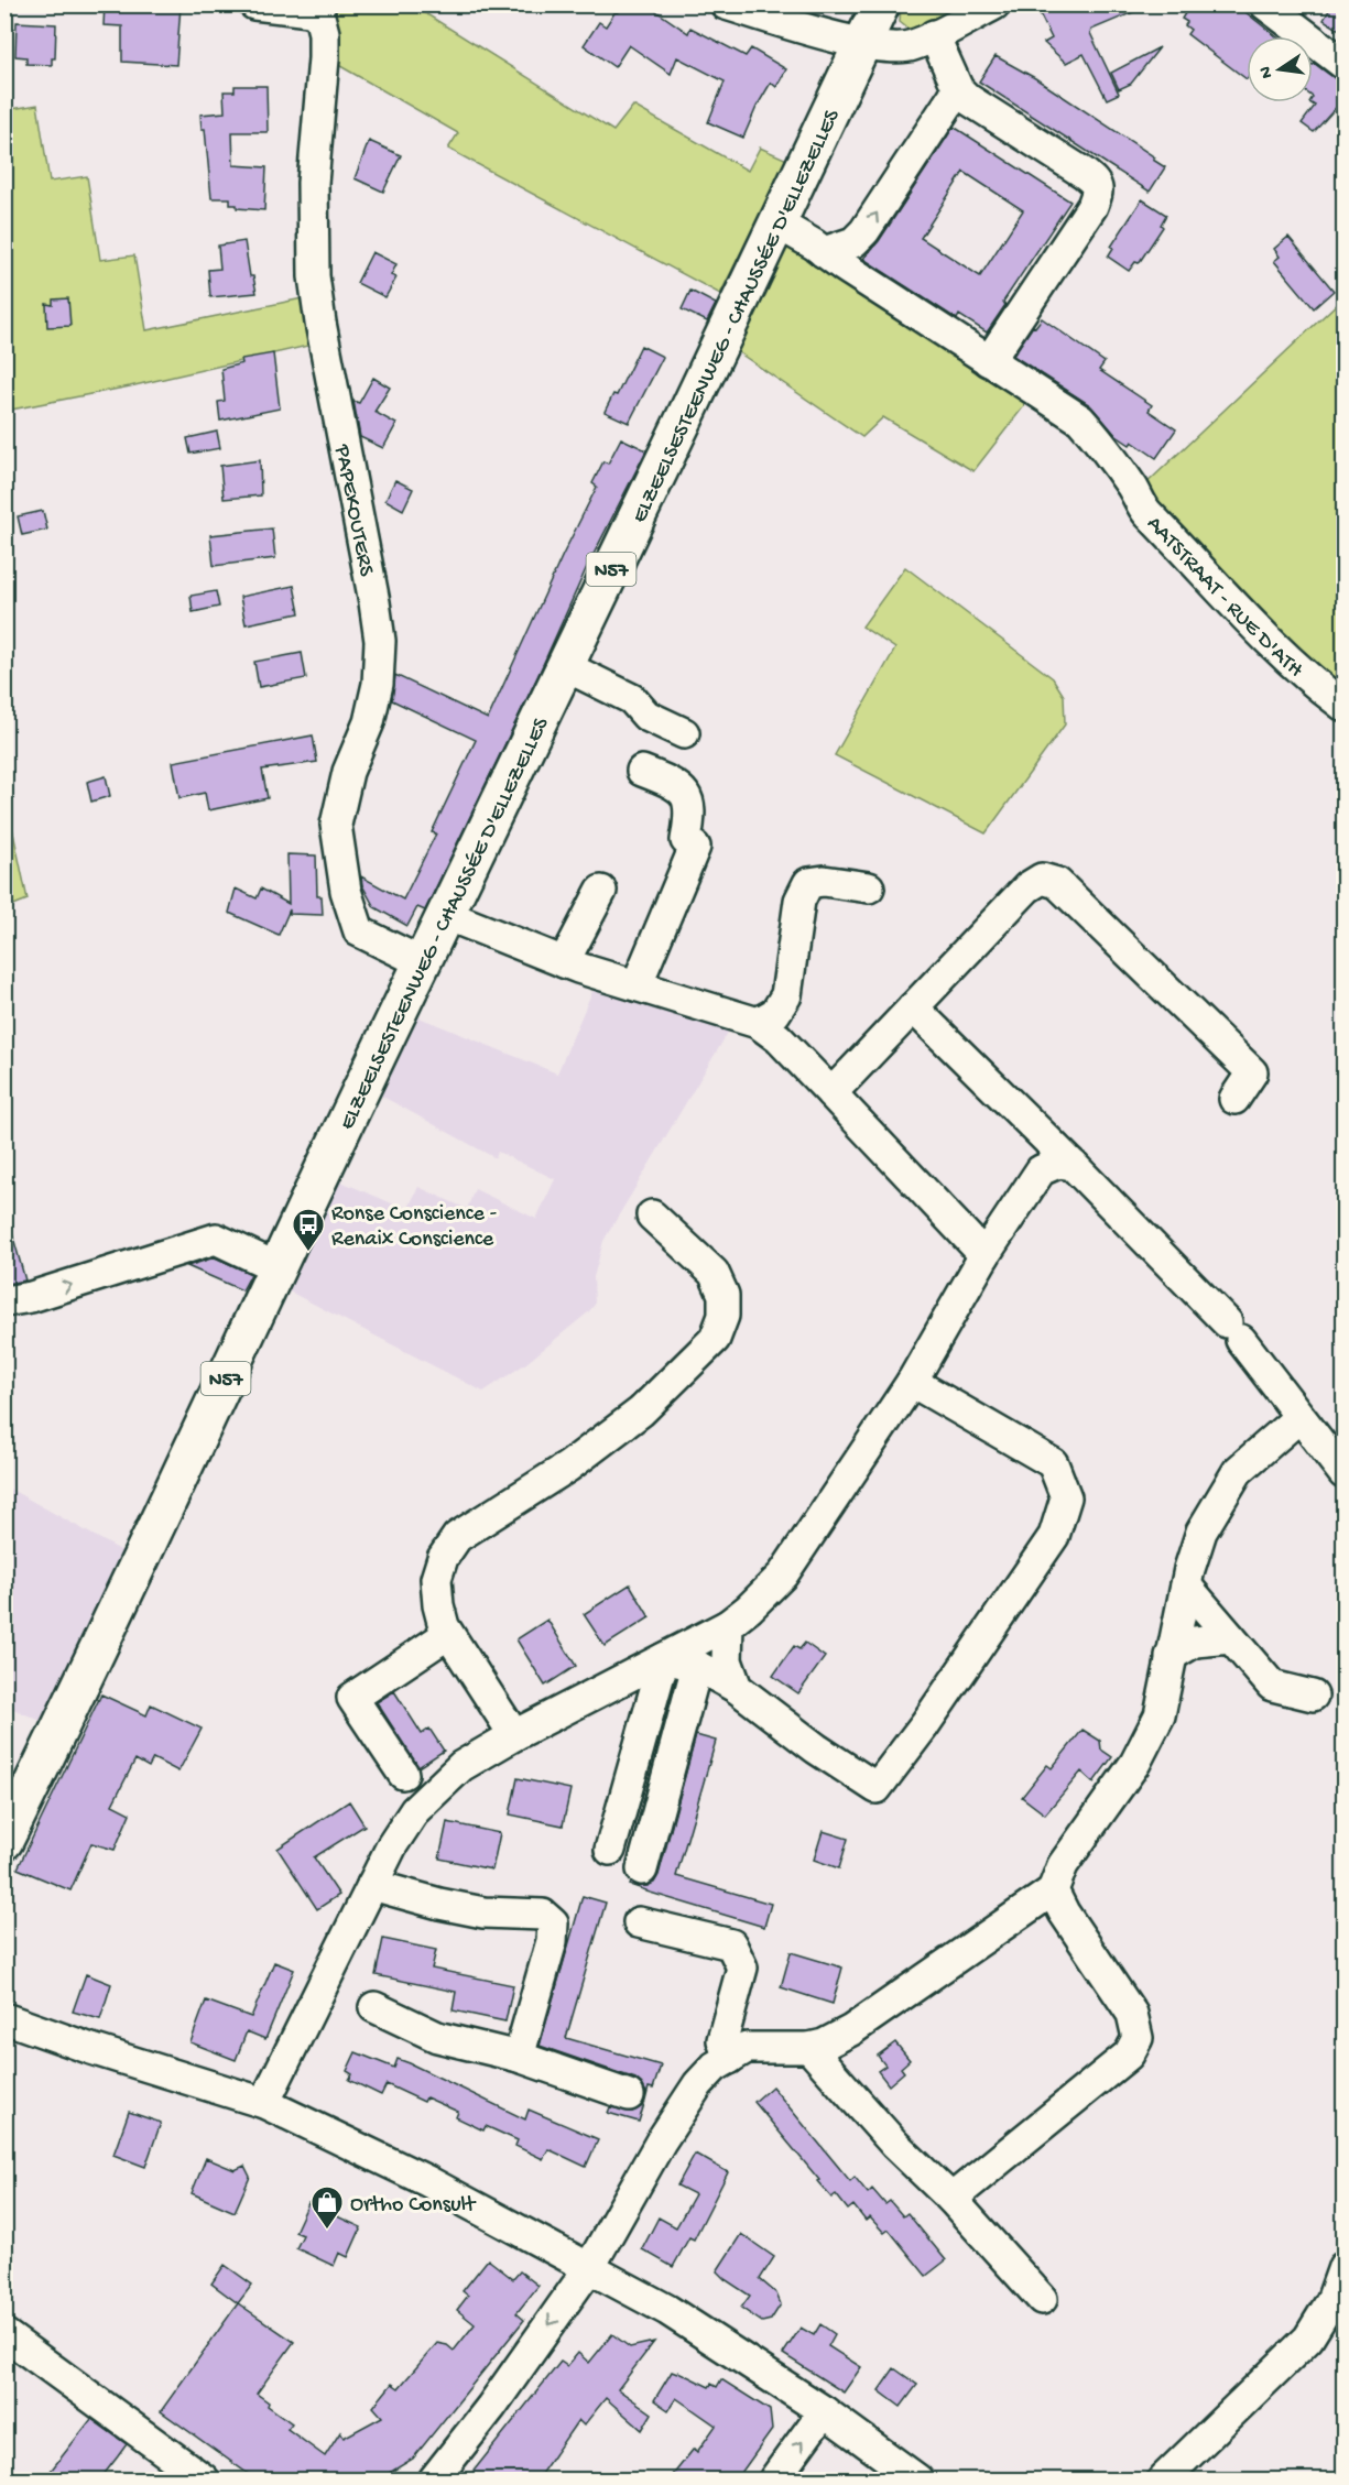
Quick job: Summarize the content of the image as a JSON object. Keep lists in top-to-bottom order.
{
  "streets": {
    "main road": ["ELZEELSESTEENWEG - CHAUSSÉE D'ELLEZELLES", "N57"],
    "street": ["PAPEKOUTERS", "AATSTRAAT - RUE D'ATH"]
  },
  "crossings": [
    ["ELZEELSESTEENWEG - CHAUSSÉE D'ELLEZELLES", "PAPEKOUTERS"],
    ["ELZEELSESTEENWEG - CHAUSSÉE D'ELLEZELLES", "AATSTRAAT - RUE D'ATH"]
  ],
  "places": {
    "bus stop": ["Ronse Conscience - Renaix Conscience"],
    "shop": ["Ortho Consult"]
  },
  "north": "left"
}
